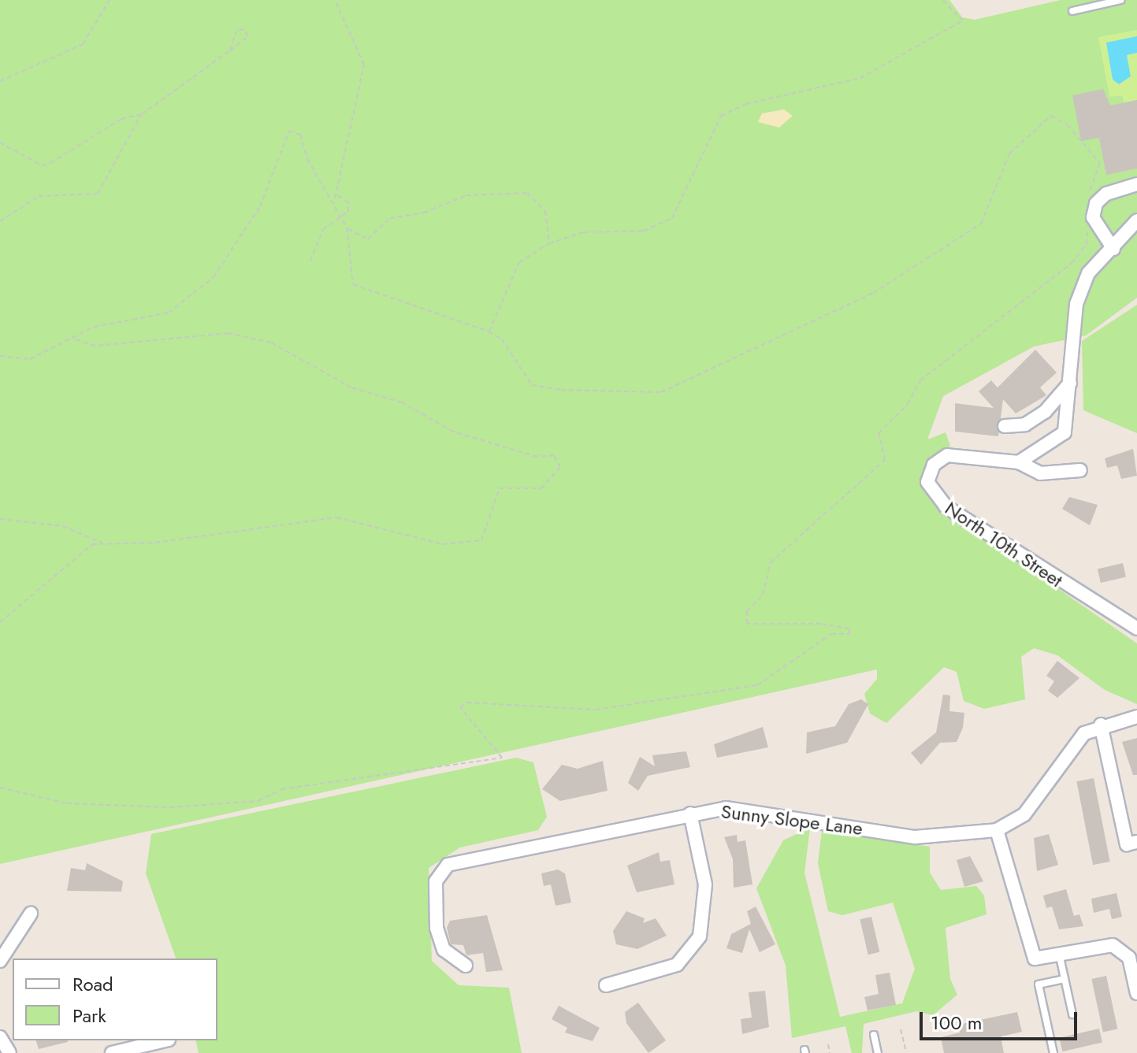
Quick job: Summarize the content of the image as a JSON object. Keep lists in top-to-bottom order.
{
  "streets": {
    "street": ["North 10th Street", "Sunny Slope Lane"]
  },
  "legend": ["Road", "Park"],
  "scale_bar": "100 m"
}
